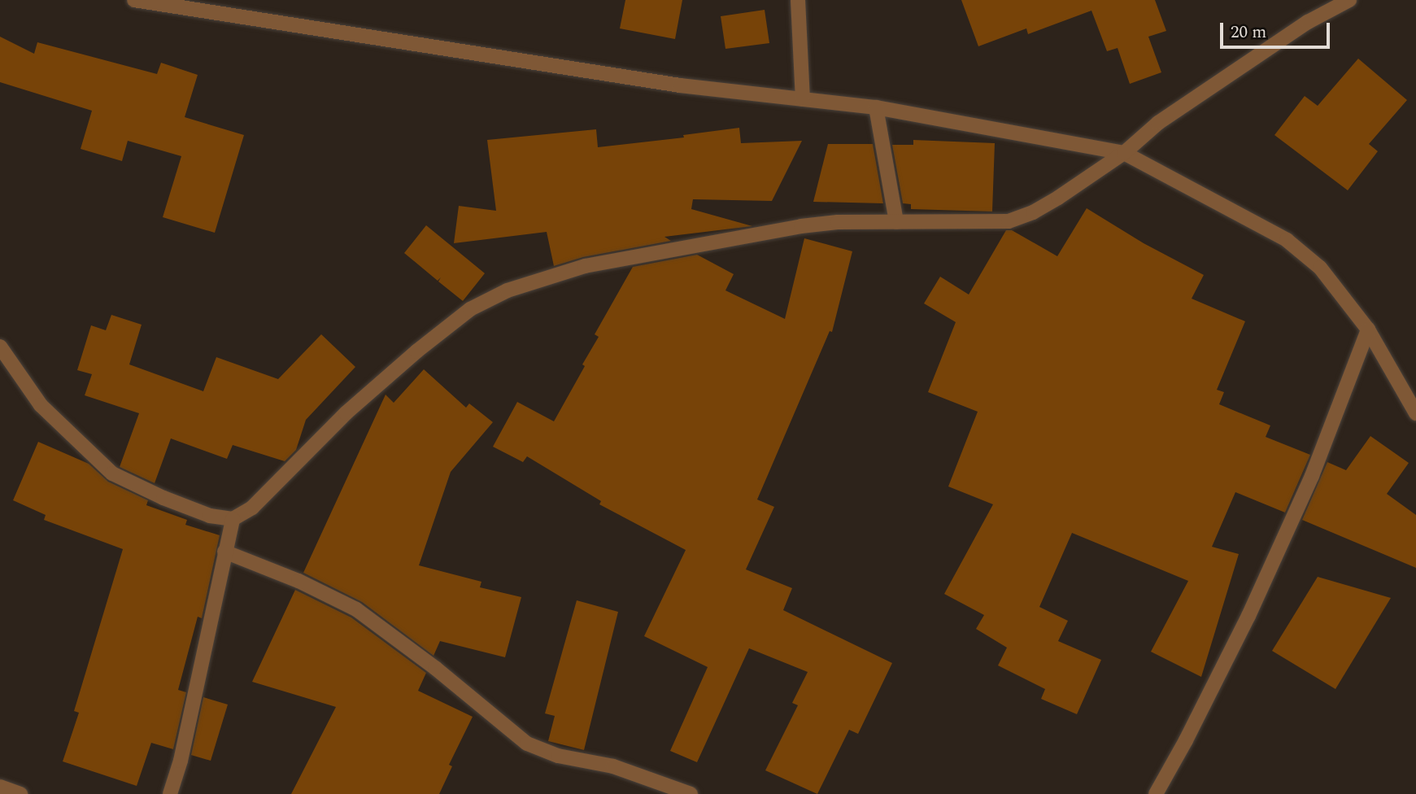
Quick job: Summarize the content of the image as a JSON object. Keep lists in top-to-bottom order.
{
  "scale_bar": "20 m"
}
